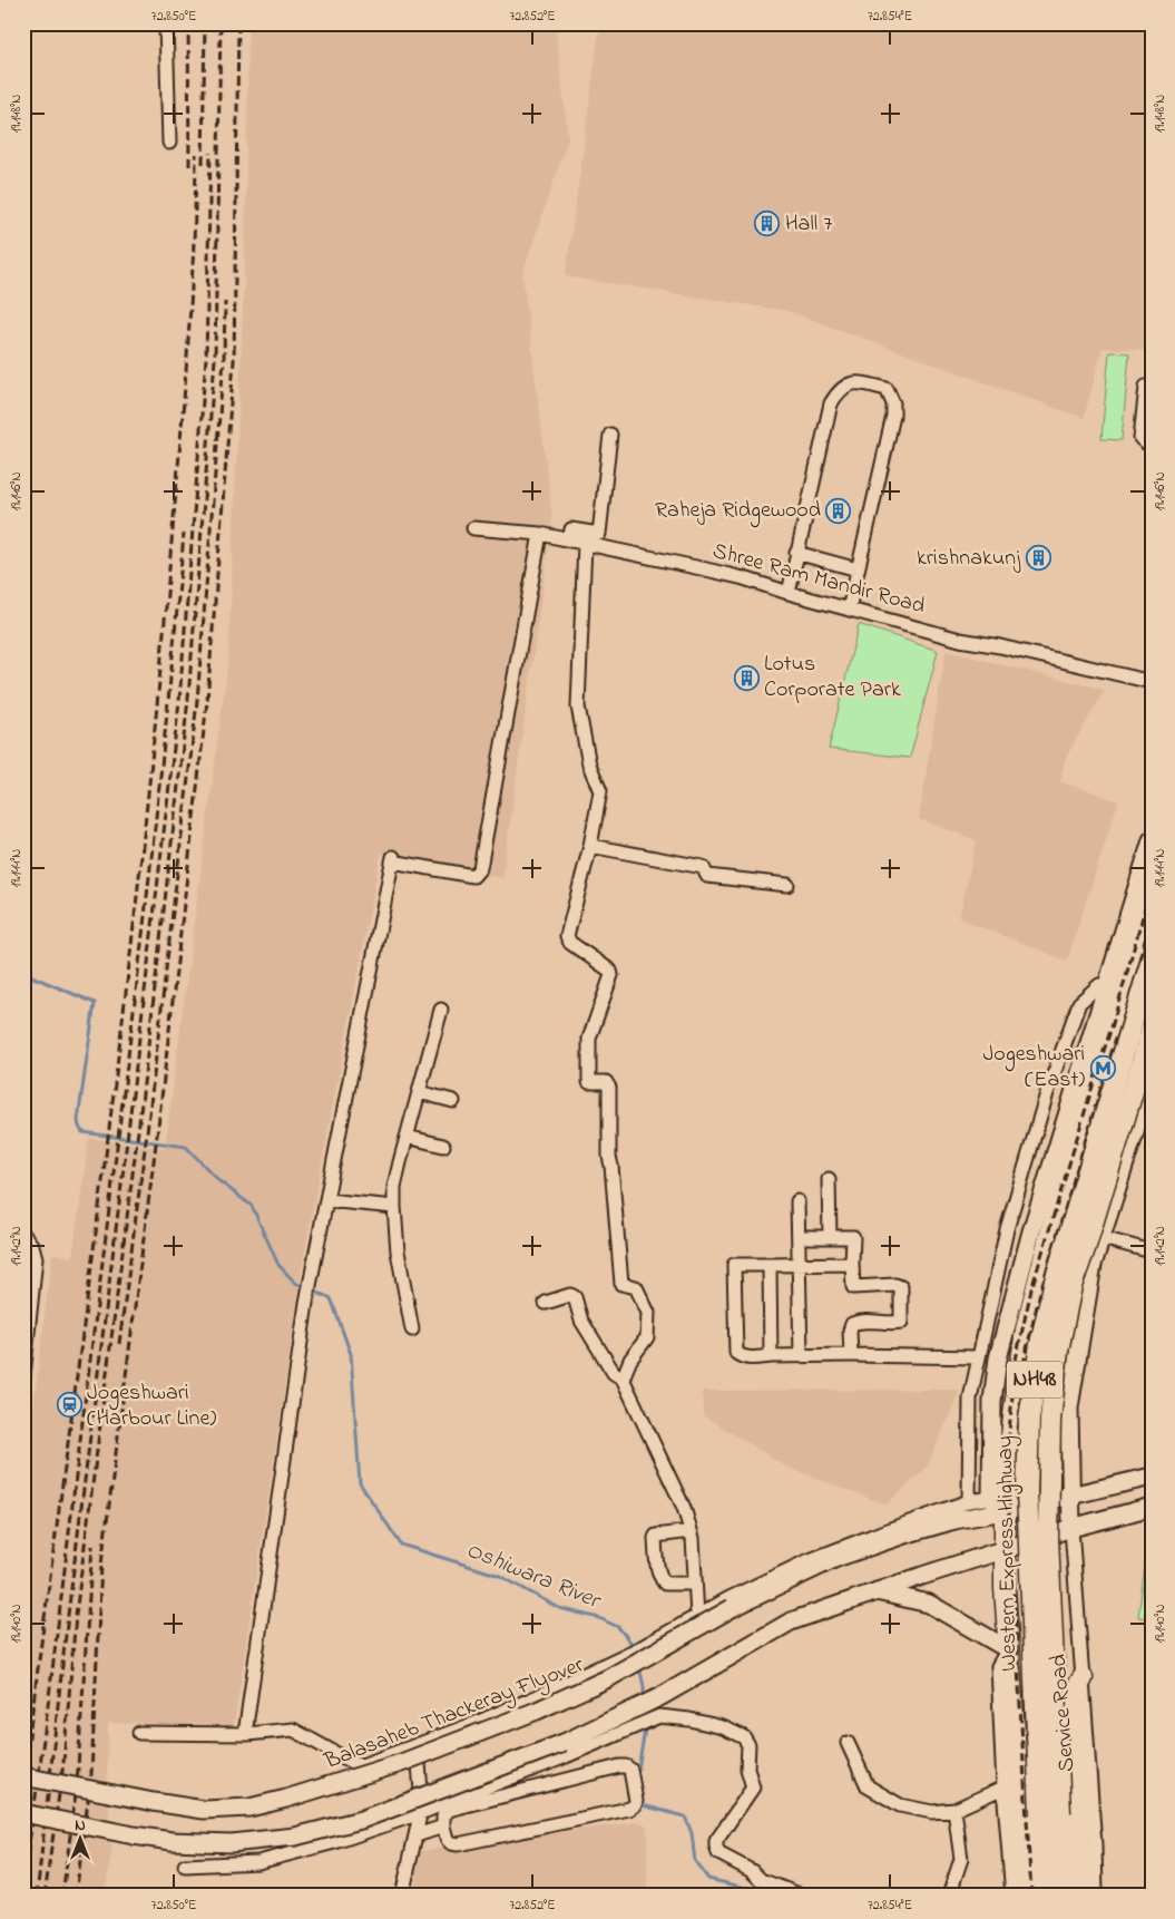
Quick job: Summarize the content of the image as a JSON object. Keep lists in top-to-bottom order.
{
  "streets": {
    "highway": ["NH48", "Western Express Highway"],
    "main road": ["Balasaheb Thackeray Flyover"],
    "street": ["Shree Ram Mandir Road", "Service Road"]
  },
  "water": ["Oshiwara River"],
  "places": {
    "building": [
      "Hall 7",
      "Raheja Ridgewood",
      "krishnakunj",
      "Lotus Corporate Park"
    ],
    "metro station": ["Jogeshwari (East)"],
    "station": ["Jogeshwari (Harbour Line)"]
  },
  "north": "top",
  "coordinates": [
    "72.850°E",
    "72.852°E",
    "72.854°E",
    "19.148°N",
    "19.146°N",
    "19.144°N",
    "19.142°N",
    "19.140°N"
  ]
}
